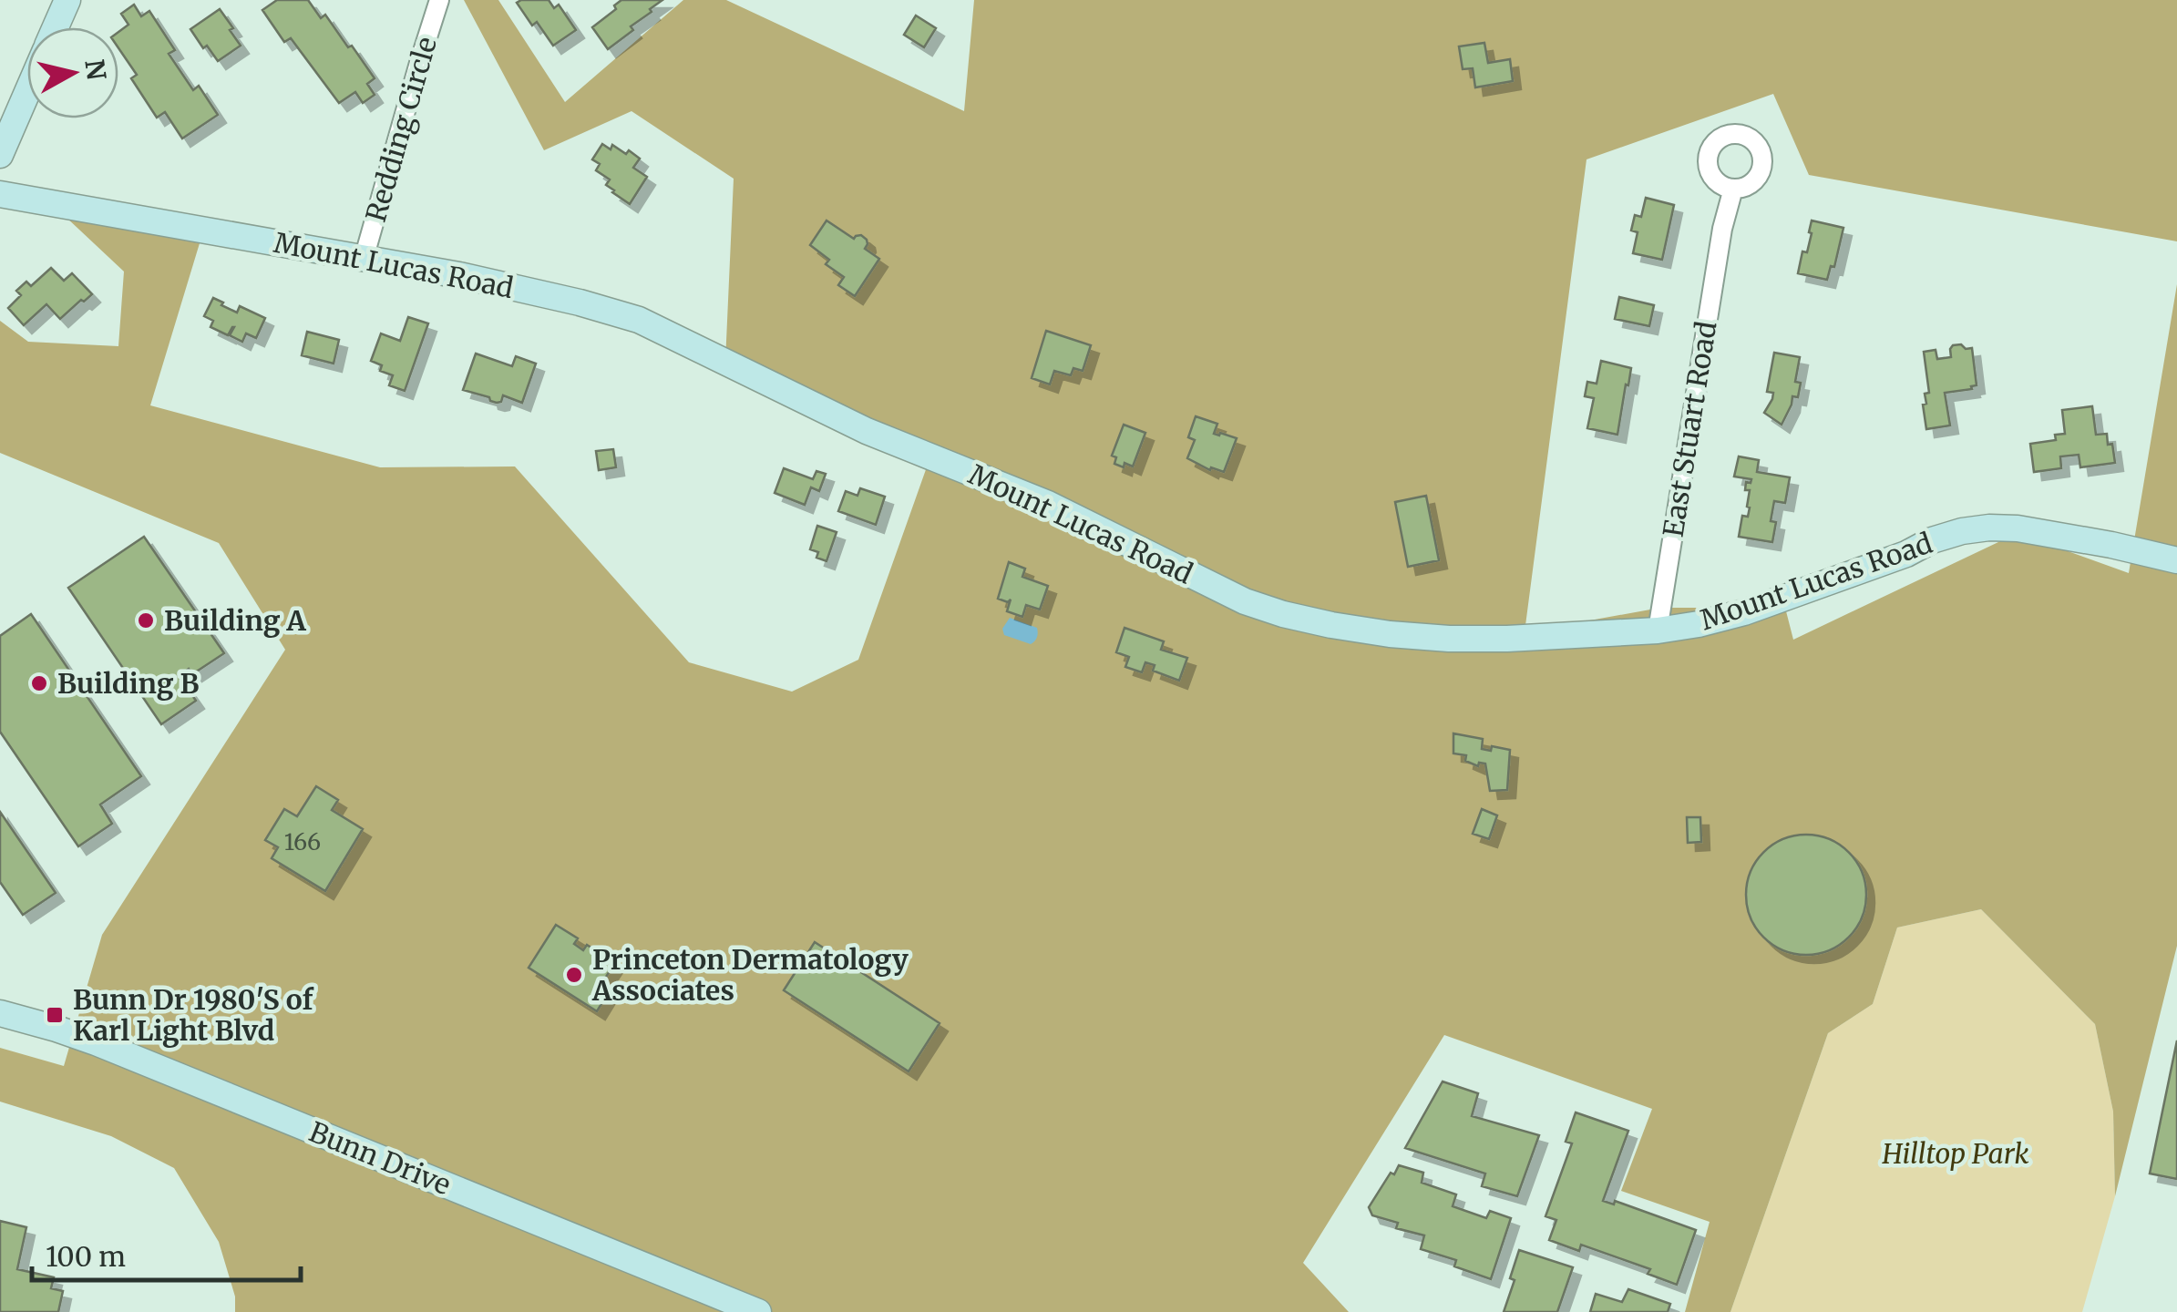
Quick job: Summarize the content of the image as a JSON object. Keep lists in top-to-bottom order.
{
  "streets": {
    "street": [
      "Redding Circle",
      "Mount Lucas Road",
      "East Stuart Road",
      "Bunn Drive"
    ]
  },
  "crossings": [
    ["Redding Circle", "Mount Lucas Road"],
    ["Mount Lucas Road", "East Stuart Road"]
  ],
  "parks": ["Hilltop Park"],
  "places": {
    "other": ["Building A", "Building B", "Princeton Dermatology Associates"],
    "transit": ["Bunn Dr 1980'S of Karl Light Blvd"]
  },
  "house_numbers": ["166"],
  "scale_bar": "100 m",
  "north": "right"
}
